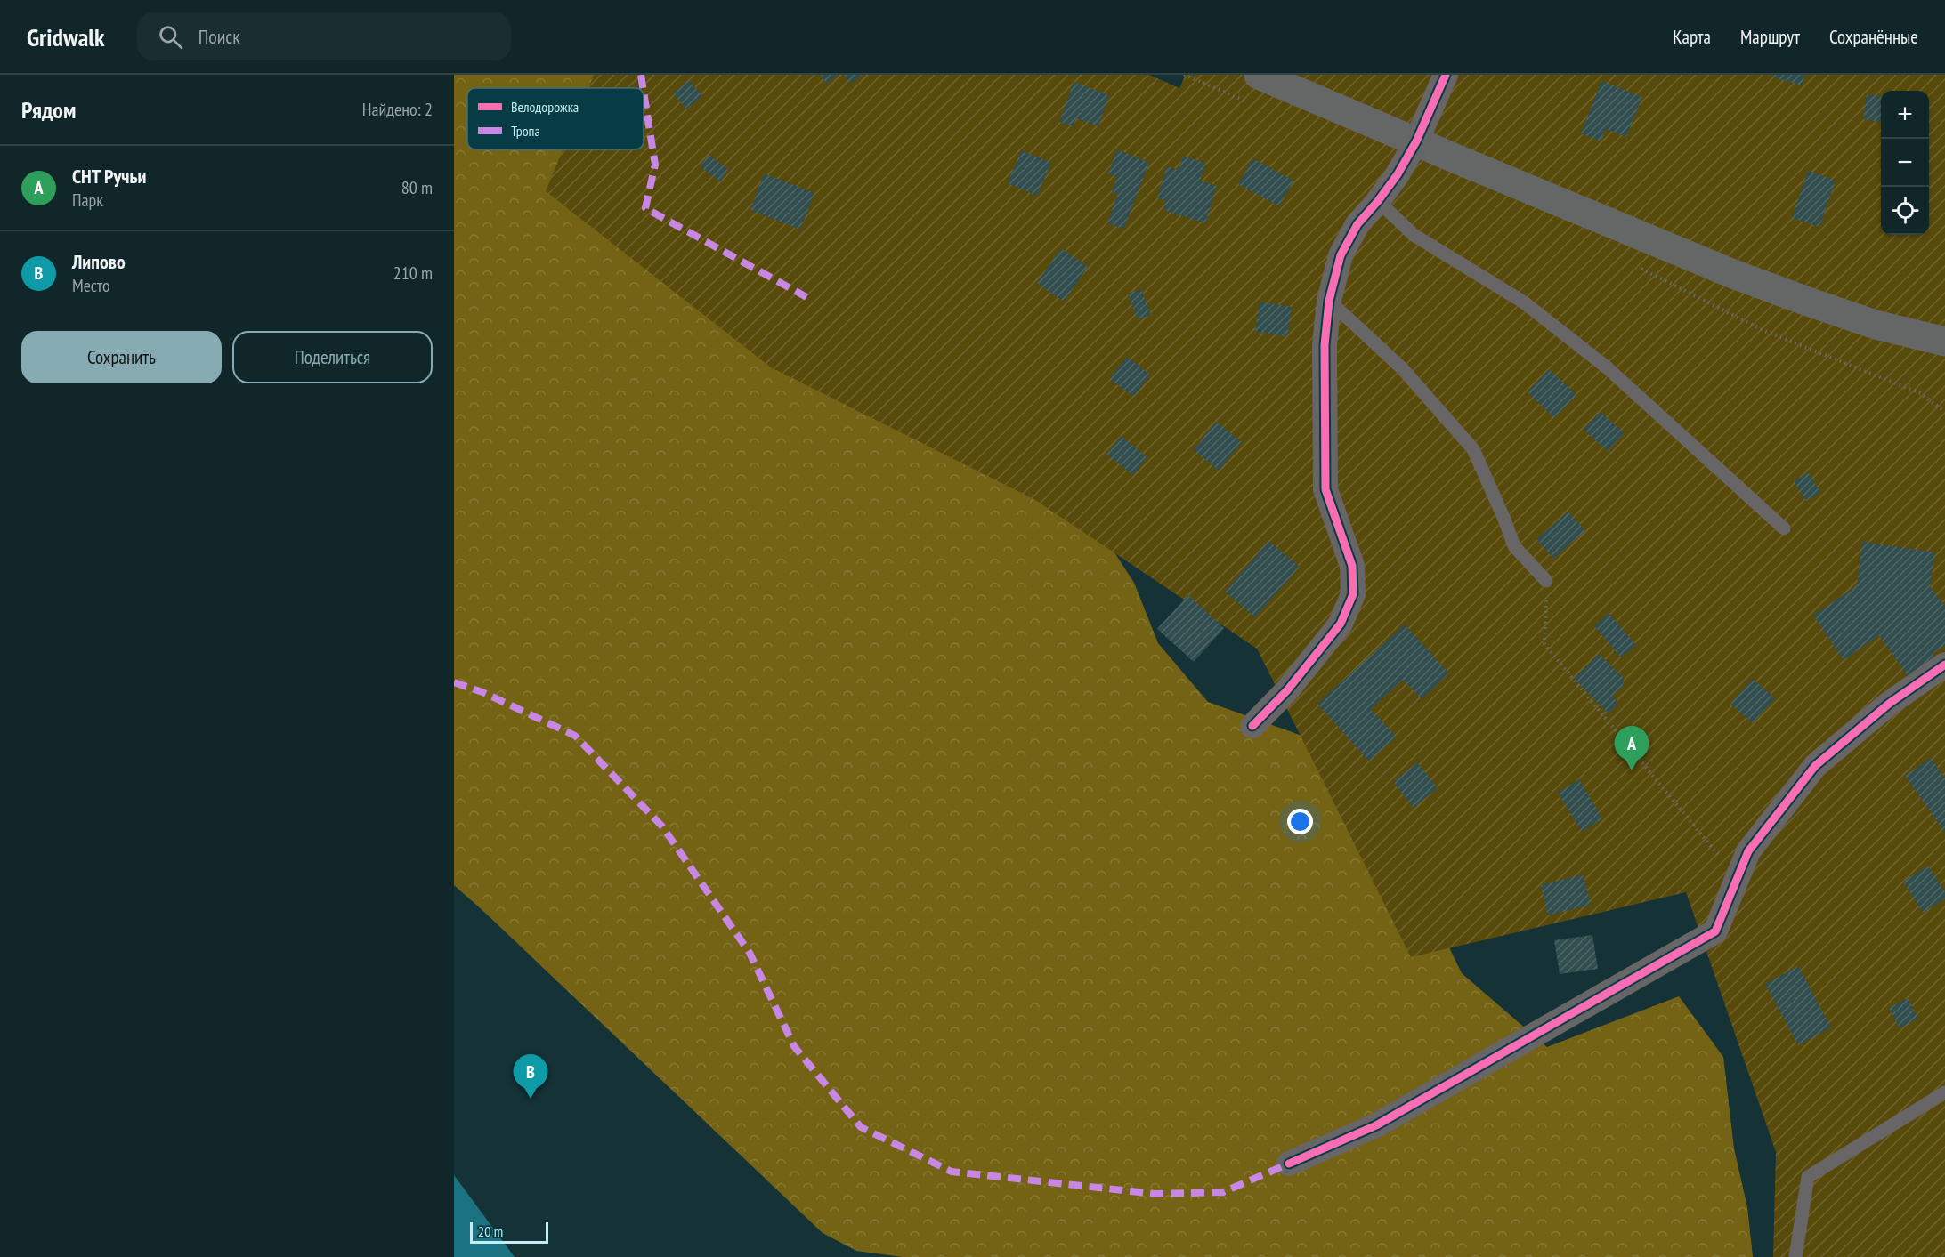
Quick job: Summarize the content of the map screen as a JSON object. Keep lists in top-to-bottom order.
{
  "legend": ["Велодорожка", "Тропа"],
  "scale_bar": "20 m",
  "page": {
    "header": "Gridwalk",
    "search": "Поиск",
    "nav": ["Карта", "Маршрут", "Сохранённые"],
    "heading": ["Рядом", "Найдено: 2"],
    "map_buttons": ["+", "−"],
    "list": [
      {
        "mark": "A",
        "name": "СНТ Ручьи",
        "note": "Парк",
        "value": "80 m"
      },
      {
        "mark": "B",
        "name": "Липово",
        "note": "Место",
        "value": "210 m"
      }
    ],
    "buttons": ["Сохранить", "Поделиться"],
    "pins": ["A", "B"],
    "scale": "20 m"
  }
}
